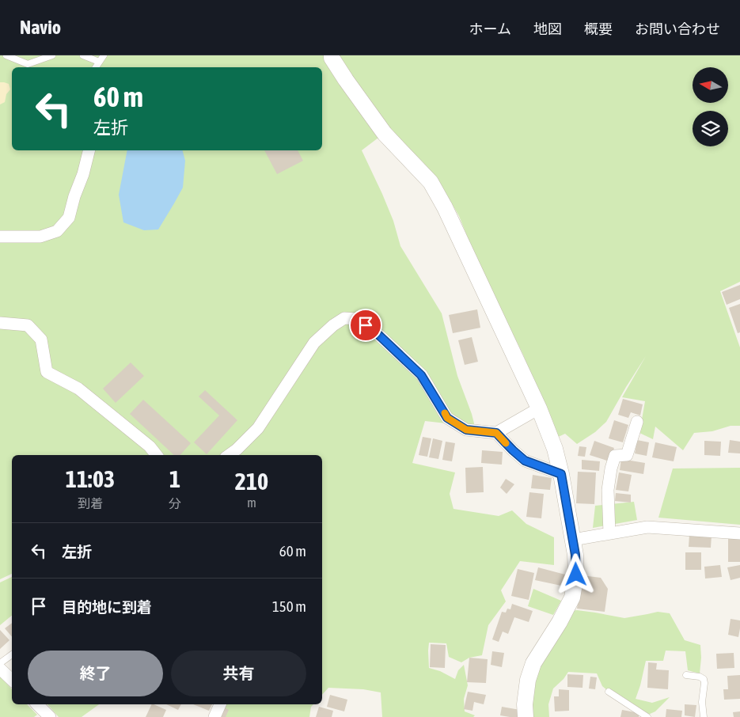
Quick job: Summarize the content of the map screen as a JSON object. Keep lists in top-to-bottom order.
{
  "north": "left",
  "page": {
    "header": "Navio",
    "nav": [
      "ホーム",
      "地図",
      "概要",
      "お問い合わせ"
    ],
    "turn": ["60 m", "左折"],
    "eta": [
      "11:03",
      "到着",
      "1",
      "分",
      "210",
      "m"
    ],
    "list": [
      {
        "name": "左折",
        "value": "60 m"
      },
      {
        "name": "目的地に到着",
        "value": "150 m"
      }
    ],
    "buttons": ["終了", "共有"]
  }
}
